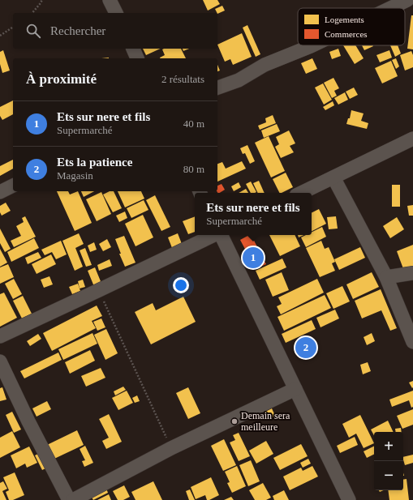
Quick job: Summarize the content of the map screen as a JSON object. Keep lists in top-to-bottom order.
{
  "places": ["Demain sera meilleure"],
  "legend": ["Logements", "Commerces"],
  "page": {
    "search": "Rechercher",
    "heading": ["À proximité", "2 résultats"],
    "list": [
      {
        "mark": "1",
        "name": "Ets sur nere et fils",
        "note": "Supermarché",
        "value": "40 m"
      },
      {
        "mark": "2",
        "name": "Ets la patience",
        "note": "Magasin",
        "value": "80 m"
      }
    ],
    "popup": ["Ets sur nere et fils", "Supermarché"],
    "pins": ["1", "2"],
    "map_buttons": ["+", "−"]
  }
}
